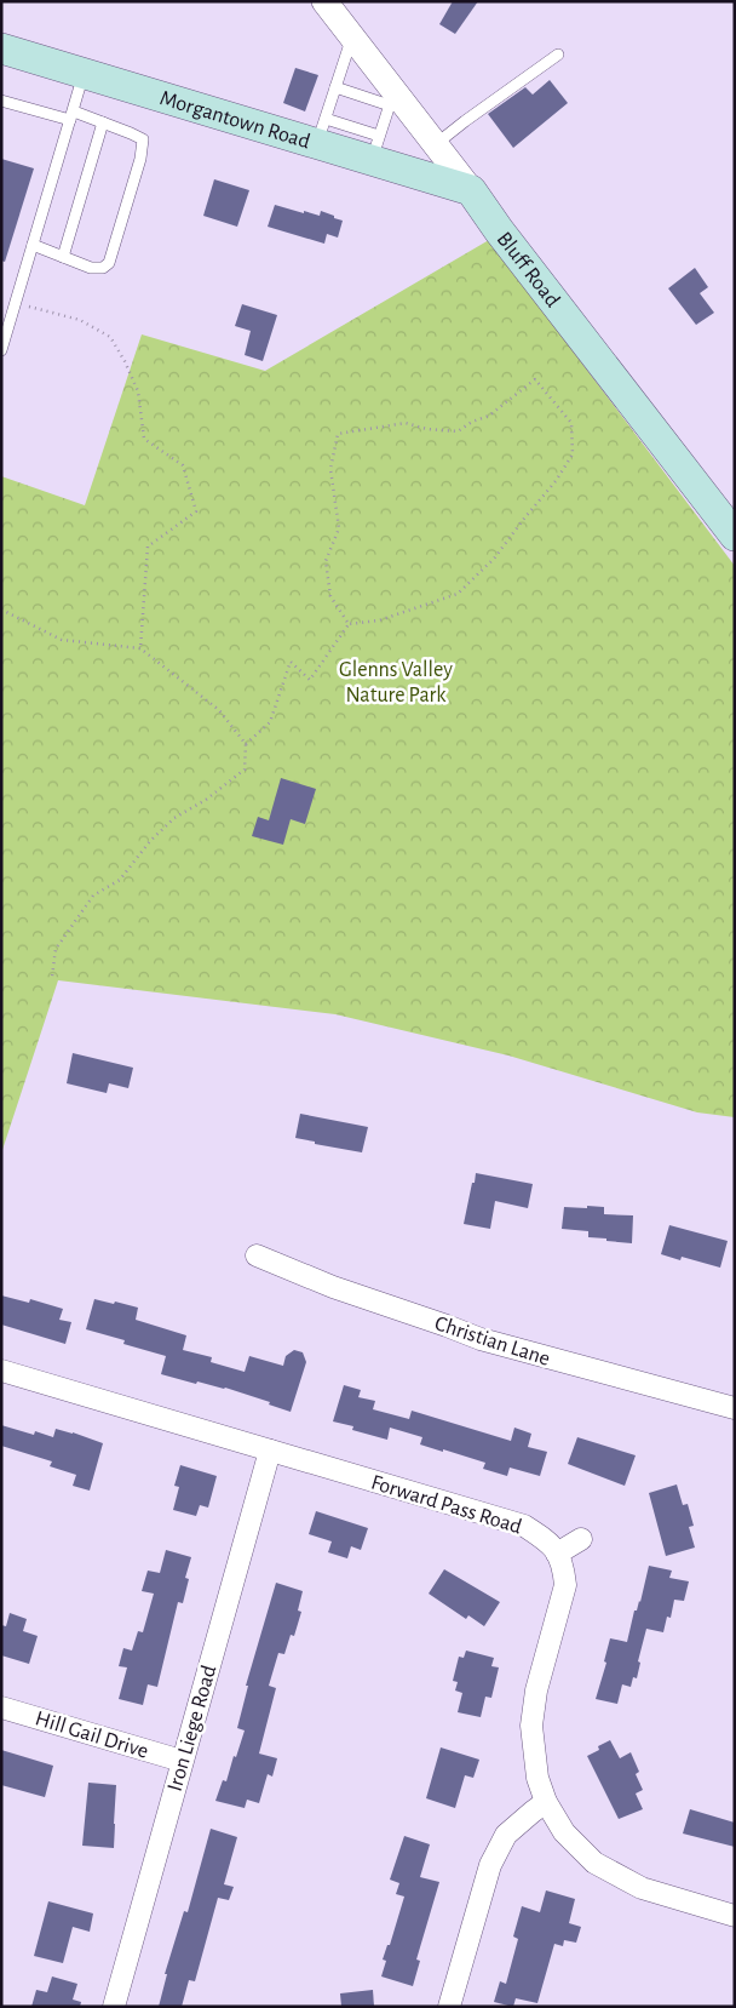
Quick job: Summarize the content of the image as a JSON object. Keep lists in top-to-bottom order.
{
  "streets": {
    "main road": ["Morgantown Road", "Bluff Road"],
    "street": [
      "Christian Lane",
      "Forward Pass Road",
      "Iron Liege Road",
      "Hill Gail Drive"
    ]
  },
  "crossings": [
    ["Morgantown Road", "Bluff Road"],
    ["Forward Pass Road", "Iron Liege Road"],
    ["Iron Liege Road", "Hill Gail Drive"]
  ],
  "parks": ["Glenns Valley Nature Park"]
}
